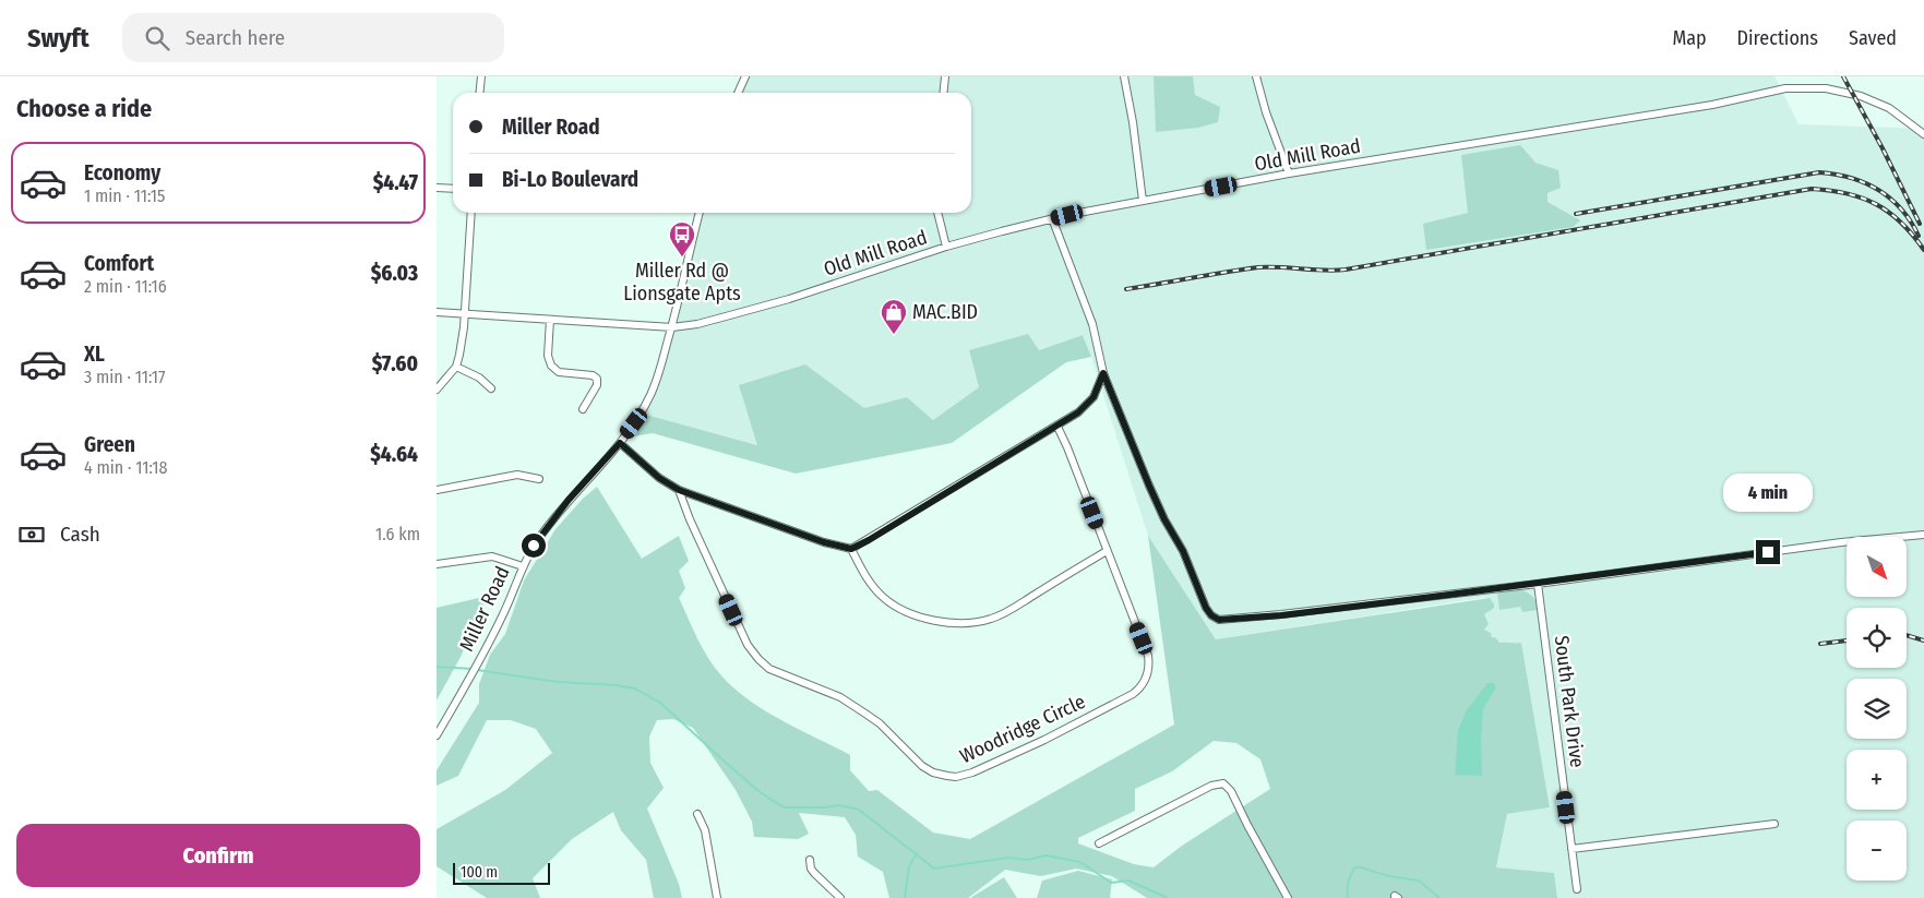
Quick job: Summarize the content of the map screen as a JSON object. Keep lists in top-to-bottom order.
{
  "streets": {
    "street": [
      "Old Mill Road",
      "Miller Road",
      "South Park Drive",
      "Woodridge Circle"
    ]
  },
  "crossings": [
    ["Old Mill Road", "Miller Road"]
  ],
  "places": {
    "bus stop": ["Miller Rd @ Lionsgate Apts"],
    "shop": ["MAC.BID"]
  },
  "scale_bar": "100 m",
  "north": "bottom right",
  "page": {
    "header": "Swyft",
    "search": "Search here",
    "nav": ["Map", "Directions", "Saved"],
    "heading": "Choose a ride",
    "banner": ["Miller Road", "Bi-Lo Boulevard"],
    "list": [
      {
        "name": "Economy",
        "note": "1 min · 11:15",
        "value": "$4.47"
      },
      {
        "name": "Comfort",
        "note": "2 min · 11:16",
        "value": "$6.03"
      },
      {
        "name": "XL",
        "note": "3 min · 11:17",
        "value": "$7.60"
      },
      {
        "name": "Green",
        "note": "4 min · 11:18",
        "value": "$4.64"
      }
    ],
    "bubble": "4 min",
    "pay": ["Cash", "1.6 km"],
    "map_buttons": ["+", "−"],
    "buttons": "Confirm",
    "scale": "100 m"
  }
}
